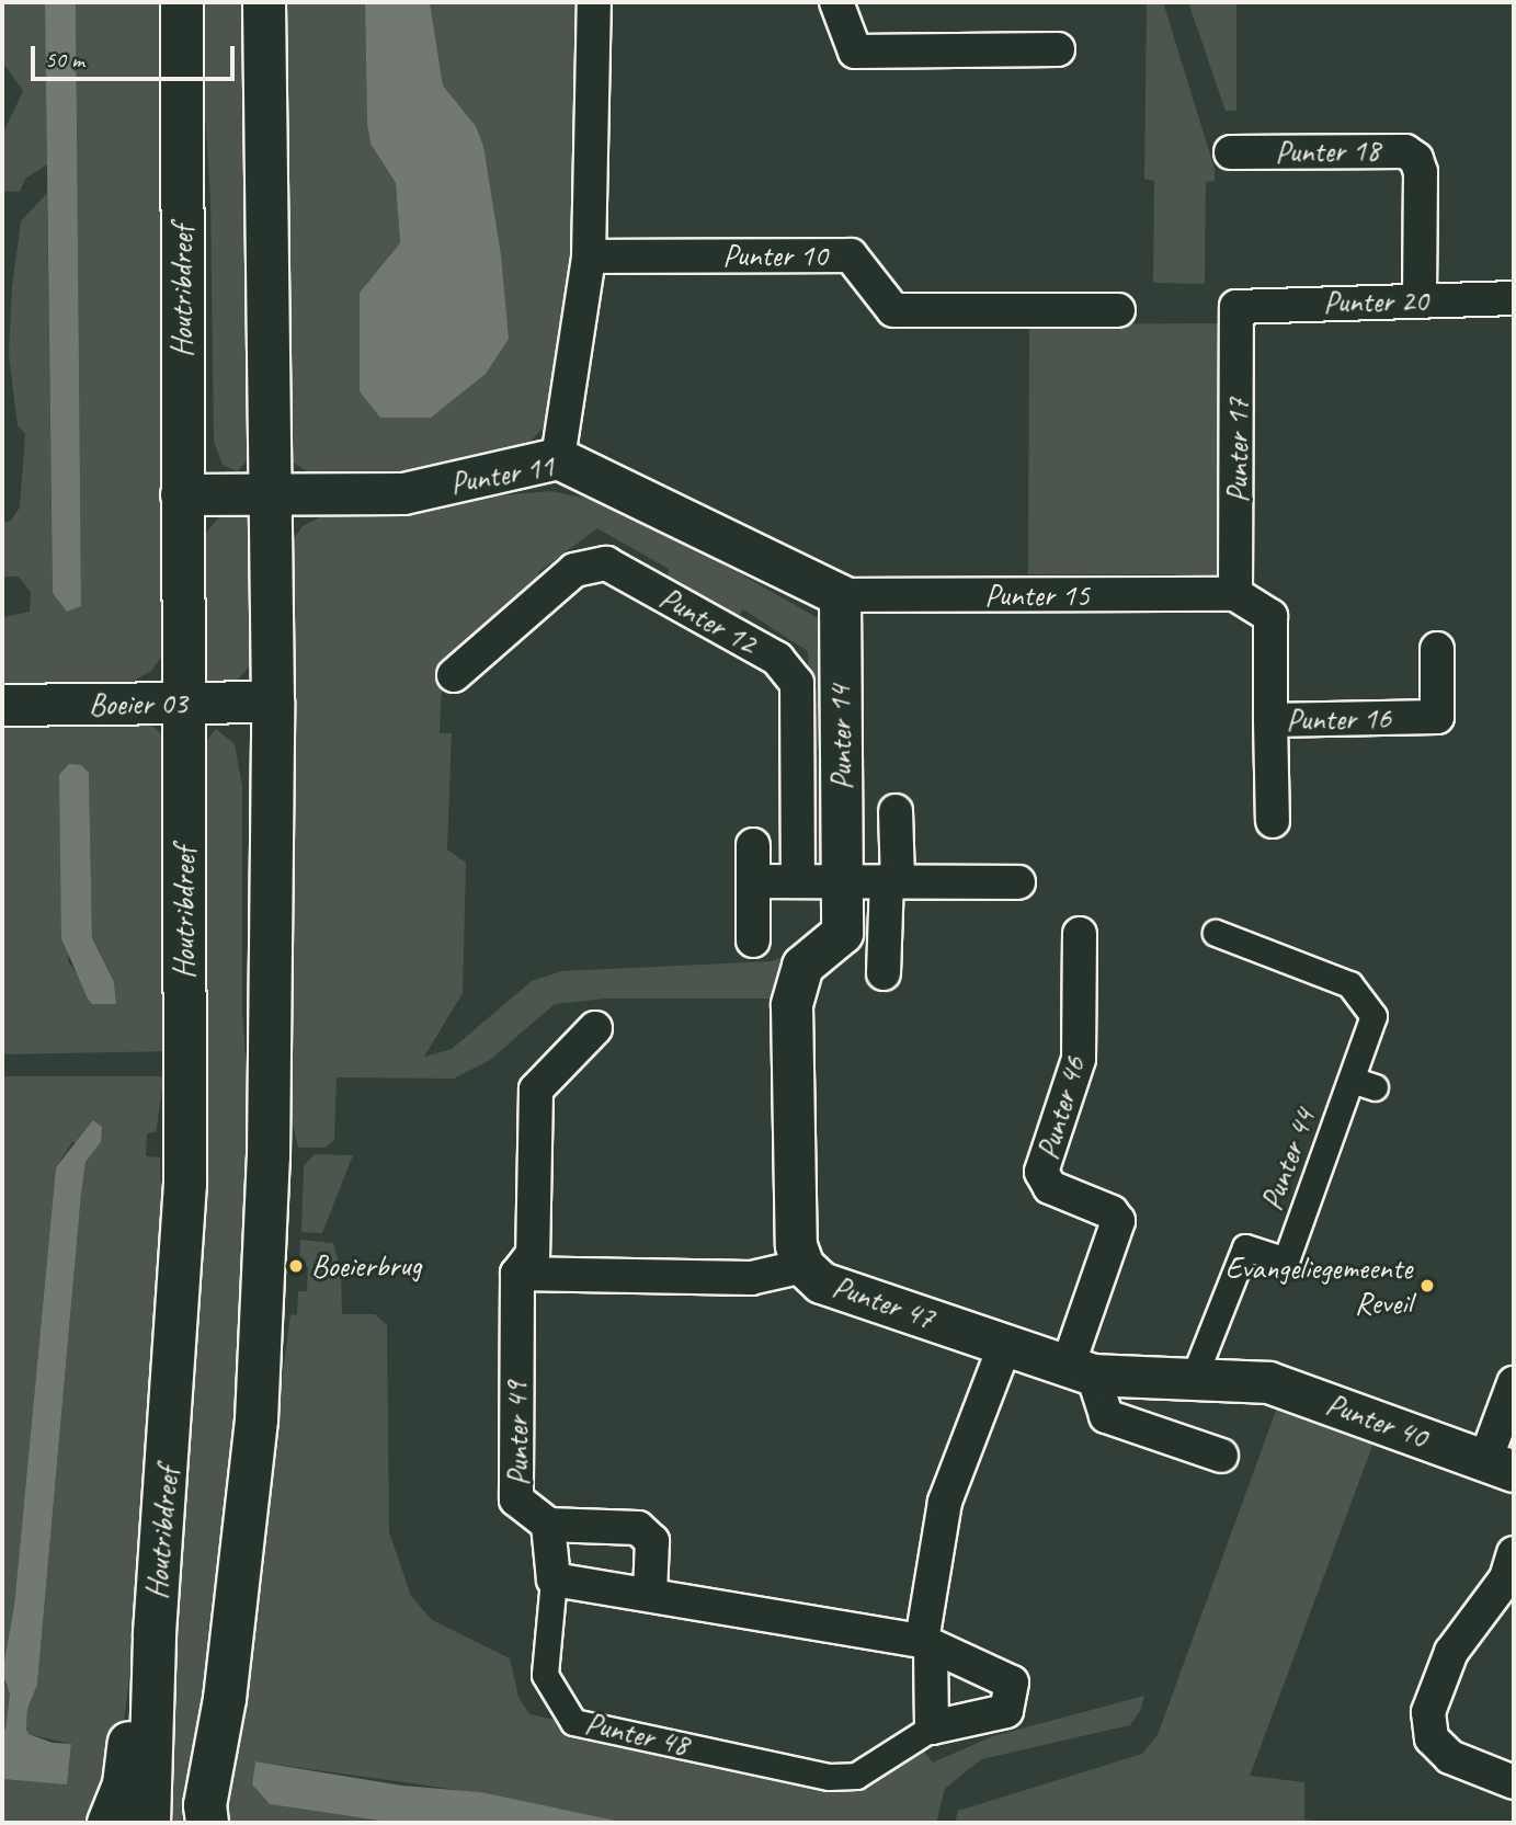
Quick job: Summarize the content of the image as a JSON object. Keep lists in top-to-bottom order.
{
  "streets": {
    "main road": ["Houtribdreef"],
    "street": [
      "Punter 18",
      "Punter 10",
      "Punter 20",
      "Punter 17",
      "Punter 11",
      "Punter 15",
      "Punter 12",
      "Boeier 03",
      "Punter 16",
      "Punter 14",
      "Punter 46",
      "Punter 44",
      "Punter 47",
      "Punter 40",
      "Punter 49",
      "Punter 48"
    ]
  },
  "crossings": [
    ["Punter 18", "Punter 20"],
    ["Houtribdreef", "Punter 11"],
    ["Houtribdreef", "Boeier 03"],
    ["Punter 20", "Punter 17"],
    ["Punter 17", "Punter 15"],
    ["Punter 17", "Punter 16"],
    ["Punter 11", "Punter 15"],
    ["Punter 11", "Punter 14"],
    ["Punter 15", "Punter 16"],
    ["Punter 15", "Punter 14"],
    ["Punter 14", "Punter 47"],
    ["Punter 46", "Punter 47"],
    ["Punter 44", "Punter 47"],
    ["Punter 47", "Punter 40"],
    ["Punter 49", "Punter 48"]
  ],
  "places": ["Boeierbrug", "Evangeliegemeente Reveil"],
  "scale_bar": "50 m"
}
